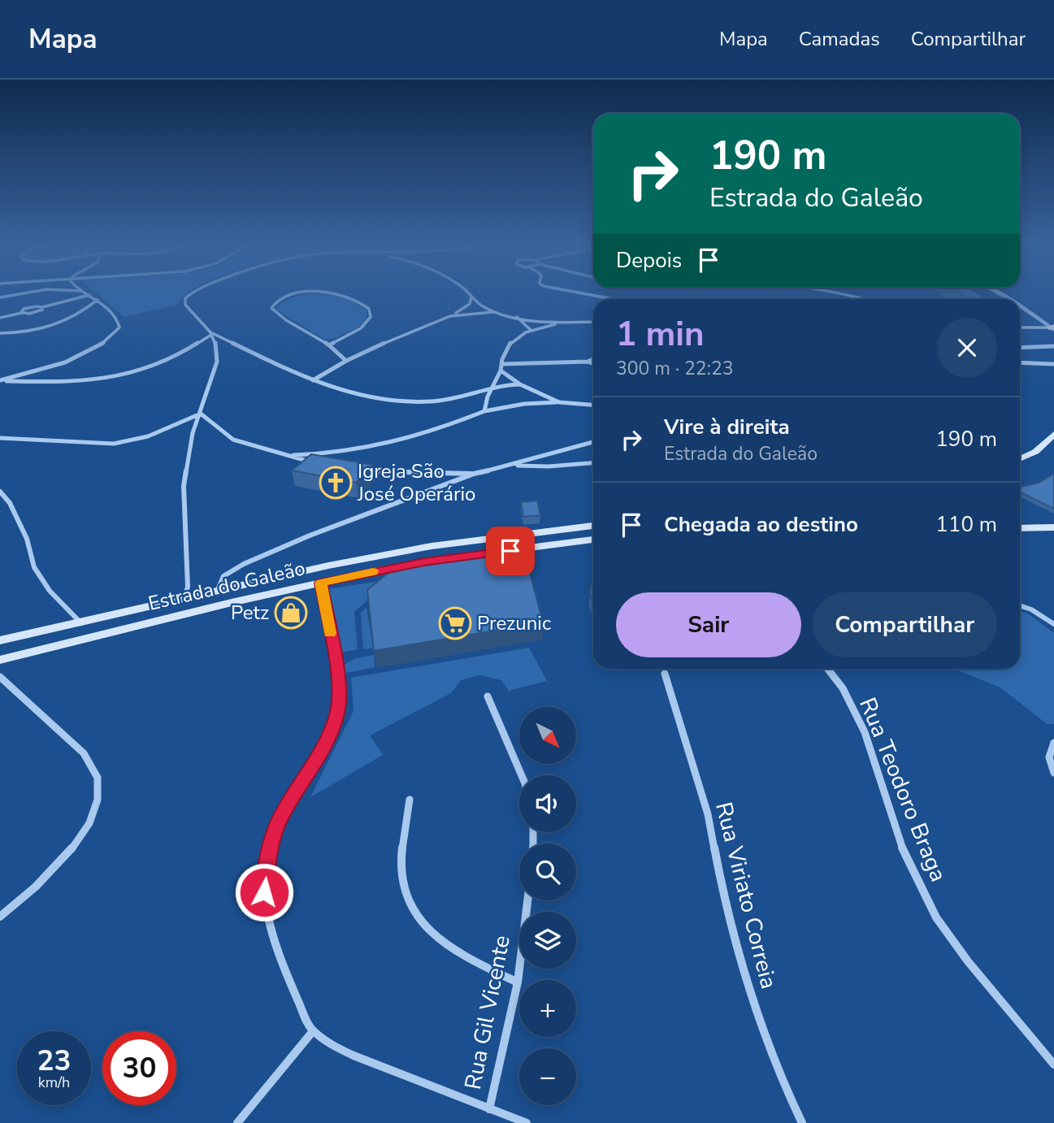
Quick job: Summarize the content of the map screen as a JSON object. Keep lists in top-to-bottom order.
{
  "streets": {
    "main road": ["Estrada do Galeão"],
    "street": ["Rua Teodoro Braga", "Rua Viriato Correia", "Rua Gil Vicente"]
  },
  "places": {
    "church": ["Igreja São José Operário"],
    "shop": ["Petz"],
    "supermarket": ["Prezunic"]
  },
  "north": "bottom right",
  "page": {
    "header": "Mapa",
    "nav": ["Mapa", "Camadas", "Compartilhar"],
    "turn": ["190 m", "Estrada do Galeão"],
    "then": "Depois",
    "heading": ["1 min", "300 m · 22:23"],
    "list": [
      {
        "name": "Vire à direita",
        "note": "Estrada do Galeão",
        "value": "190 m"
      },
      {
        "name": "Chegada ao destino",
        "value": "110 m"
      }
    ],
    "buttons": ["Sair", "Compartilhar"],
    "map_buttons": ["+", "−"],
    "speed": "23 km/h",
    "limit": "30"
  }
}
